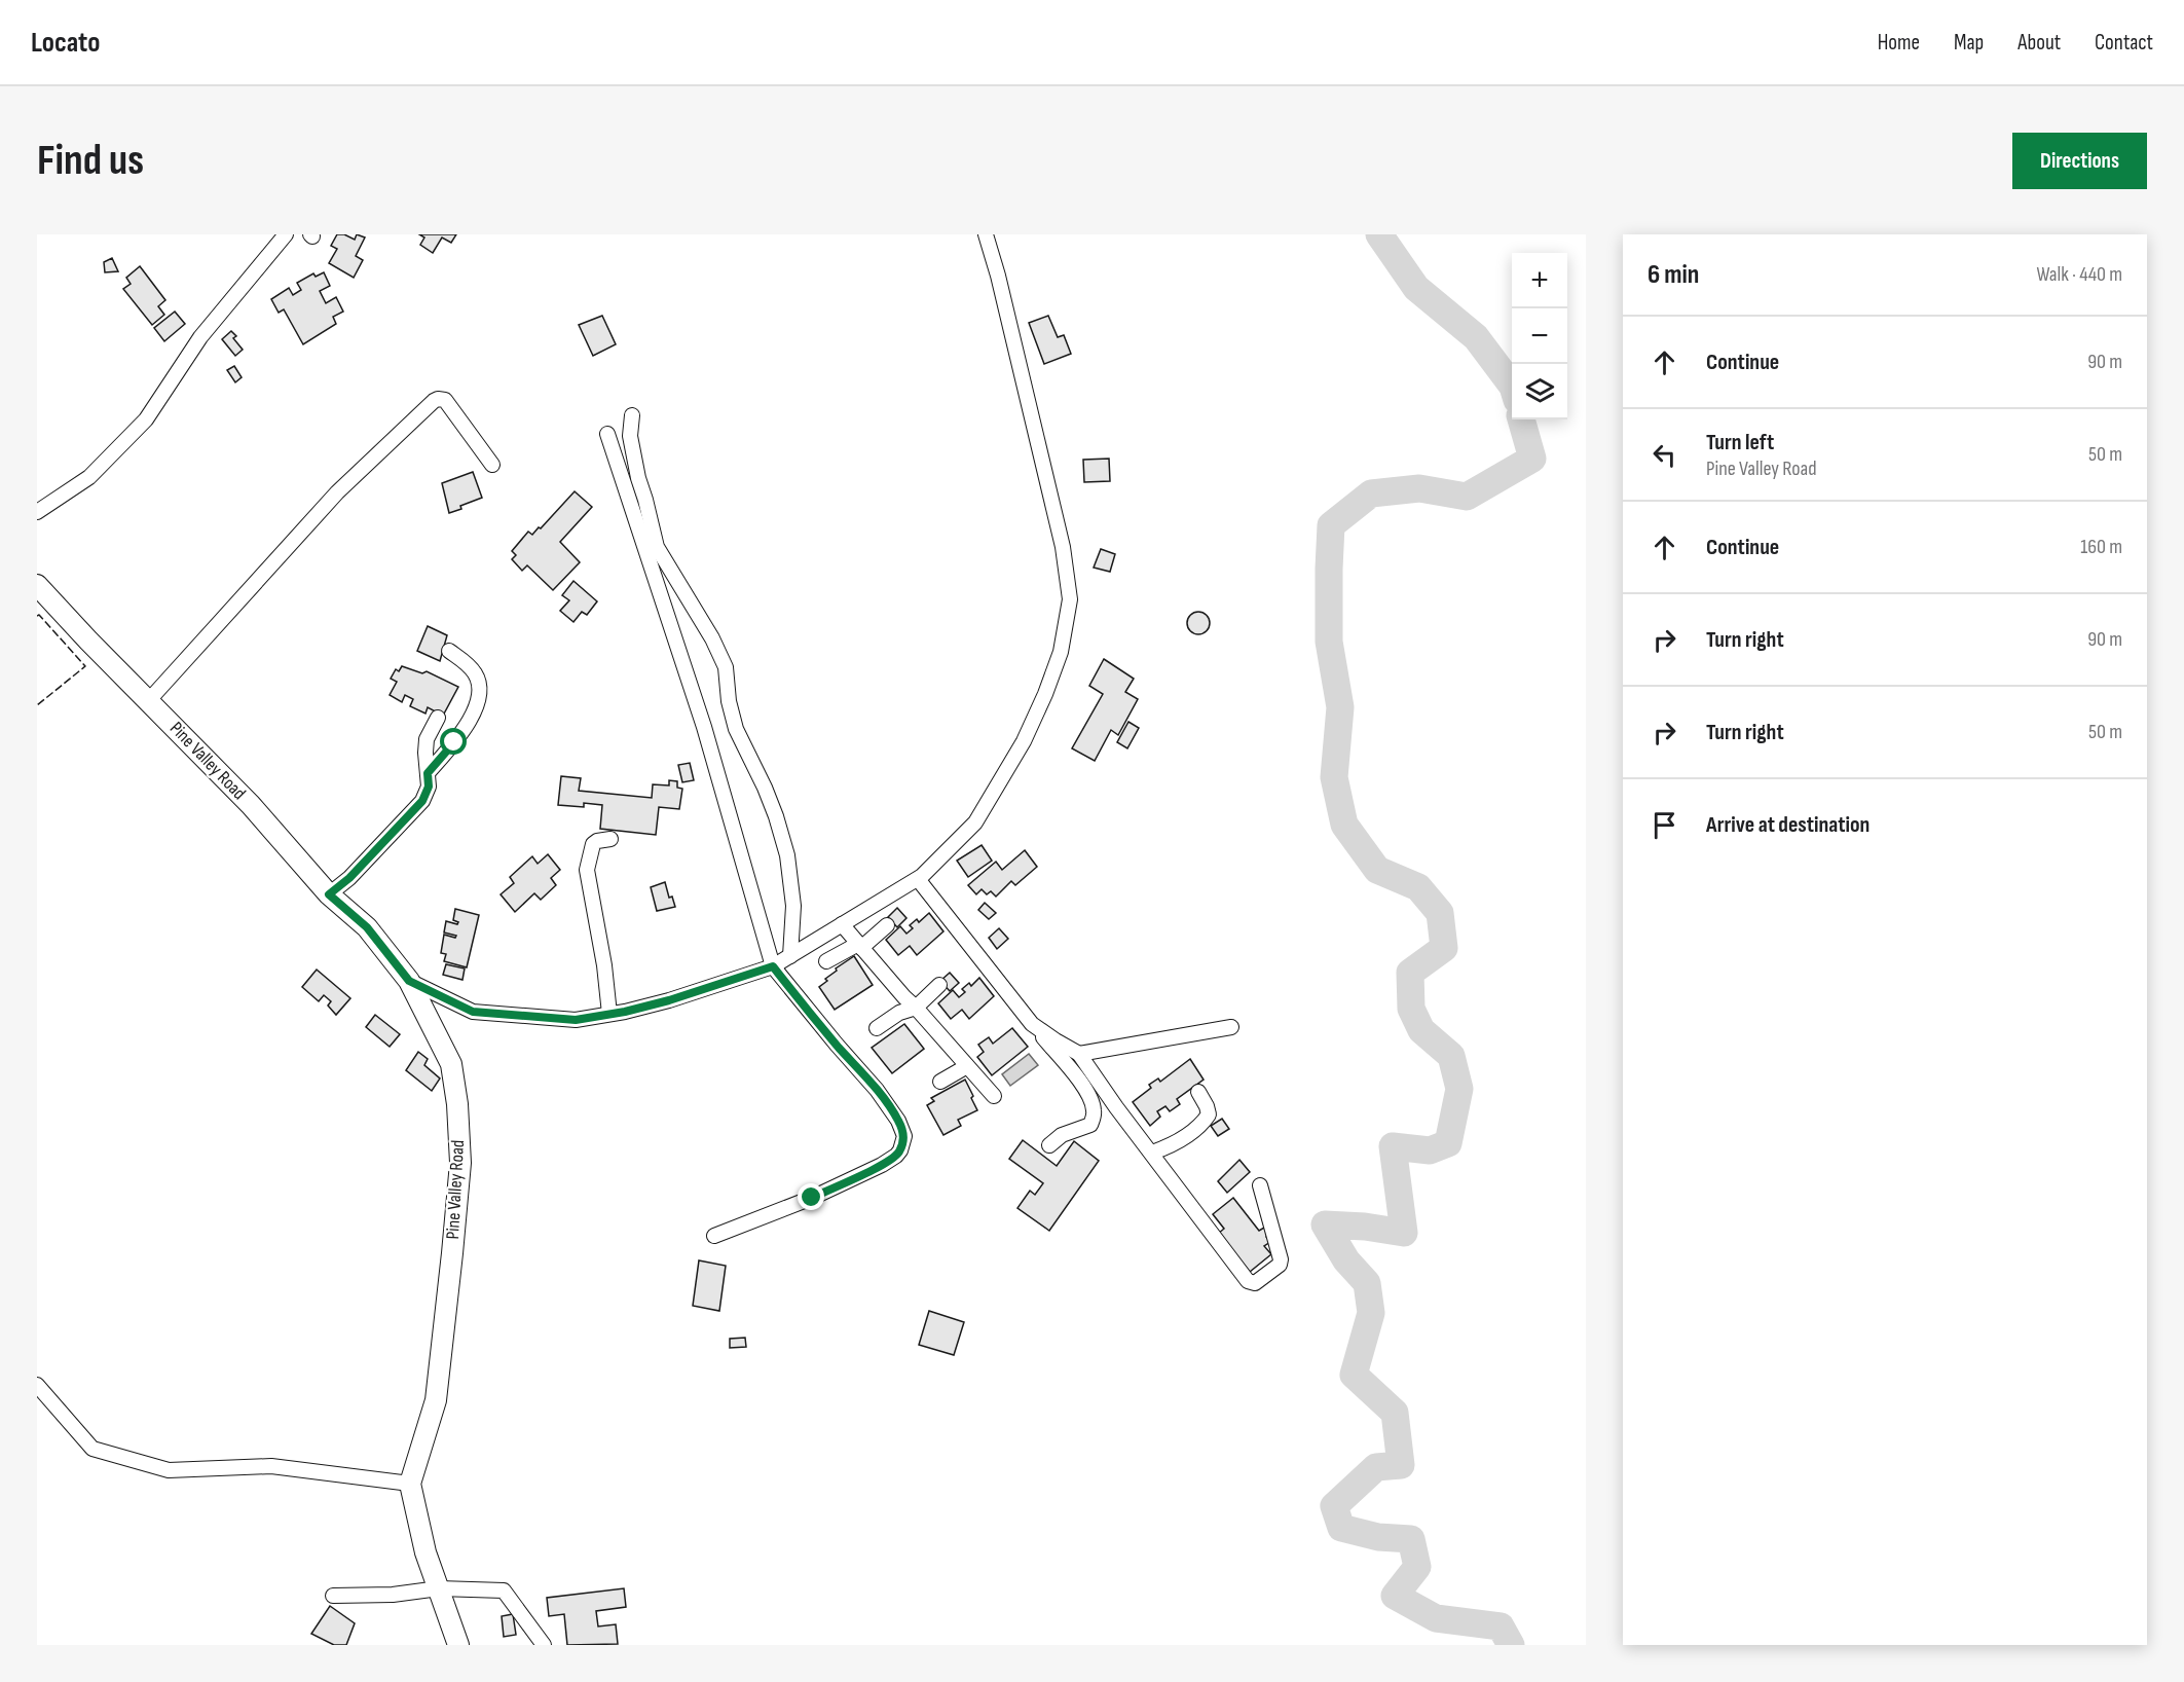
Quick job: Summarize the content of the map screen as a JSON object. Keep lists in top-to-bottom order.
{
  "streets": {
    "main road": ["Pine Valley Road"]
  },
  "page": {
    "header": "Locato",
    "nav": [
      "Home",
      "Map",
      "About",
      "Contact"
    ],
    "buttons": "Directions",
    "title": "Find us",
    "heading": ["6 min", "Walk · 440 m"],
    "map_buttons": ["+", "−"],
    "list": [
      ["Continue", "90 m"],
      ["Turn left", "Pine Valley Road", "50 m"],
      ["Continue", "160 m"],
      ["Turn right", "90 m"],
      ["Turn right", "50 m"],
      "Arrive at destination"
    ]
  }
}
